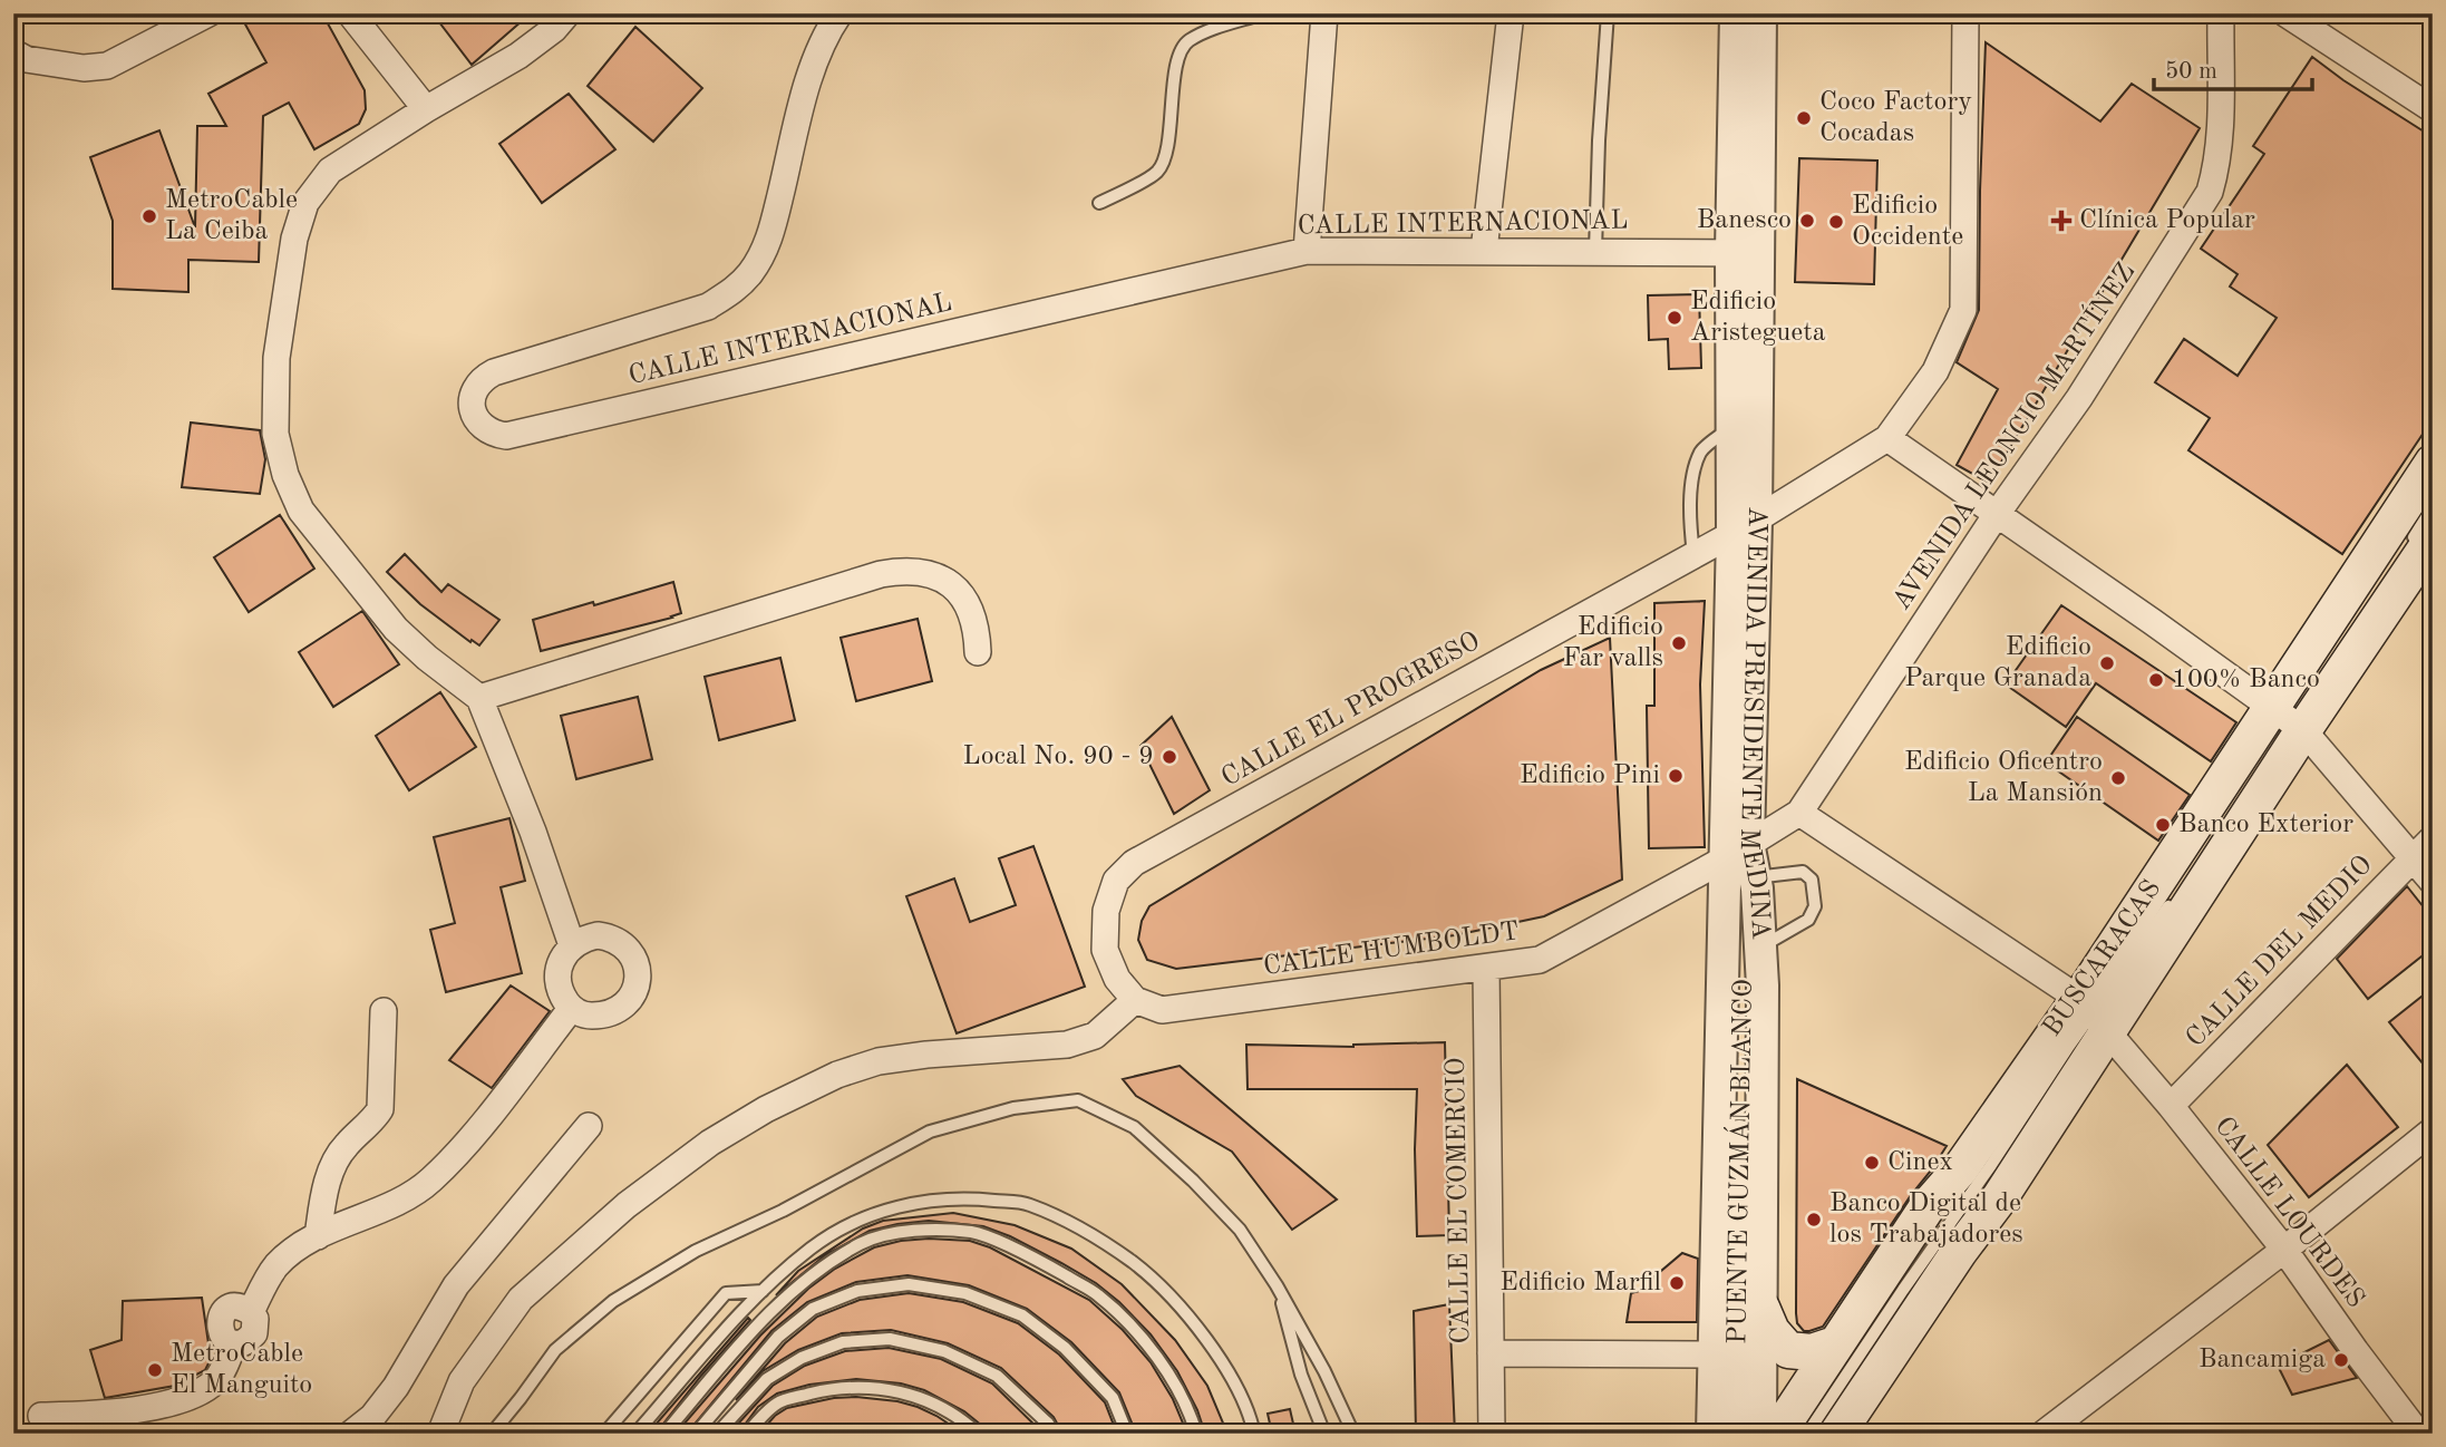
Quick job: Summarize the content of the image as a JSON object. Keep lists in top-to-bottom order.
{
  "streets": {
    "street": [
      "CALLE INTERNACIONAL",
      "AVENIDA LEONCIO MARTÍNEZ",
      "CALLE EL PROGRESO",
      "AVENIDA PRESIDENTE MEDINA",
      "CALLE HUMBOLDT",
      "CALLE DEL MEDIO",
      "PUENTE GUZMÁN BLANCO",
      "CALLE EL COMERCIO",
      "CALLE LOURDES"
    ],
    "lane": ["BUSCARACAS"]
  },
  "crossings": [
    ["CALLE INTERNACIONAL", "AVENIDA PRESIDENTE MEDINA"],
    ["AVENIDA LEONCIO MARTÍNEZ", "AVENIDA PRESIDENTE MEDINA"],
    ["AVENIDA LEONCIO MARTÍNEZ", "CALLE HUMBOLDT"],
    ["AVENIDA LEONCIO MARTÍNEZ", "PUENTE GUZMÁN BLANCO"],
    ["AVENIDA LEONCIO MARTÍNEZ", "CALLE LOURDES"],
    ["CALLE EL PROGRESO", "AVENIDA PRESIDENTE MEDINA"],
    ["CALLE EL PROGRESO", "CALLE HUMBOLDT"],
    ["AVENIDA PRESIDENTE MEDINA", "CALLE HUMBOLDT"],
    ["AVENIDA PRESIDENTE MEDINA", "PUENTE GUZMÁN BLANCO"],
    ["CALLE HUMBOLDT", "PUENTE GUZMÁN BLANCO"],
    ["CALLE HUMBOLDT", "CALLE EL COMERCIO"],
    ["CALLE DEL MEDIO", "CALLE LOURDES"],
    ["BUSCARACAS", "CALLE LOURDES"]
  ],
  "places": {
    "other": [
      "Coco Factory Cocadas",
      "MetroCable La Ceiba",
      "Banesco",
      "Edificio Occidente",
      "Edificio Aristegueta",
      "Edificio Far valls",
      "Edificio Parque Granada",
      "100% Banco",
      "Local No. 90 - 9",
      "Edificio Pini",
      "Edificio Oficentro La Mansión",
      "Banco Exterior",
      "Cinex",
      "Banco Digital de los Trabajadores",
      "Edificio Marfil",
      "Bancamiga",
      "MetroCable El Manguito"
    ],
    "health": ["Clínica Popular"]
  },
  "scale_bar": "50 m"
}
